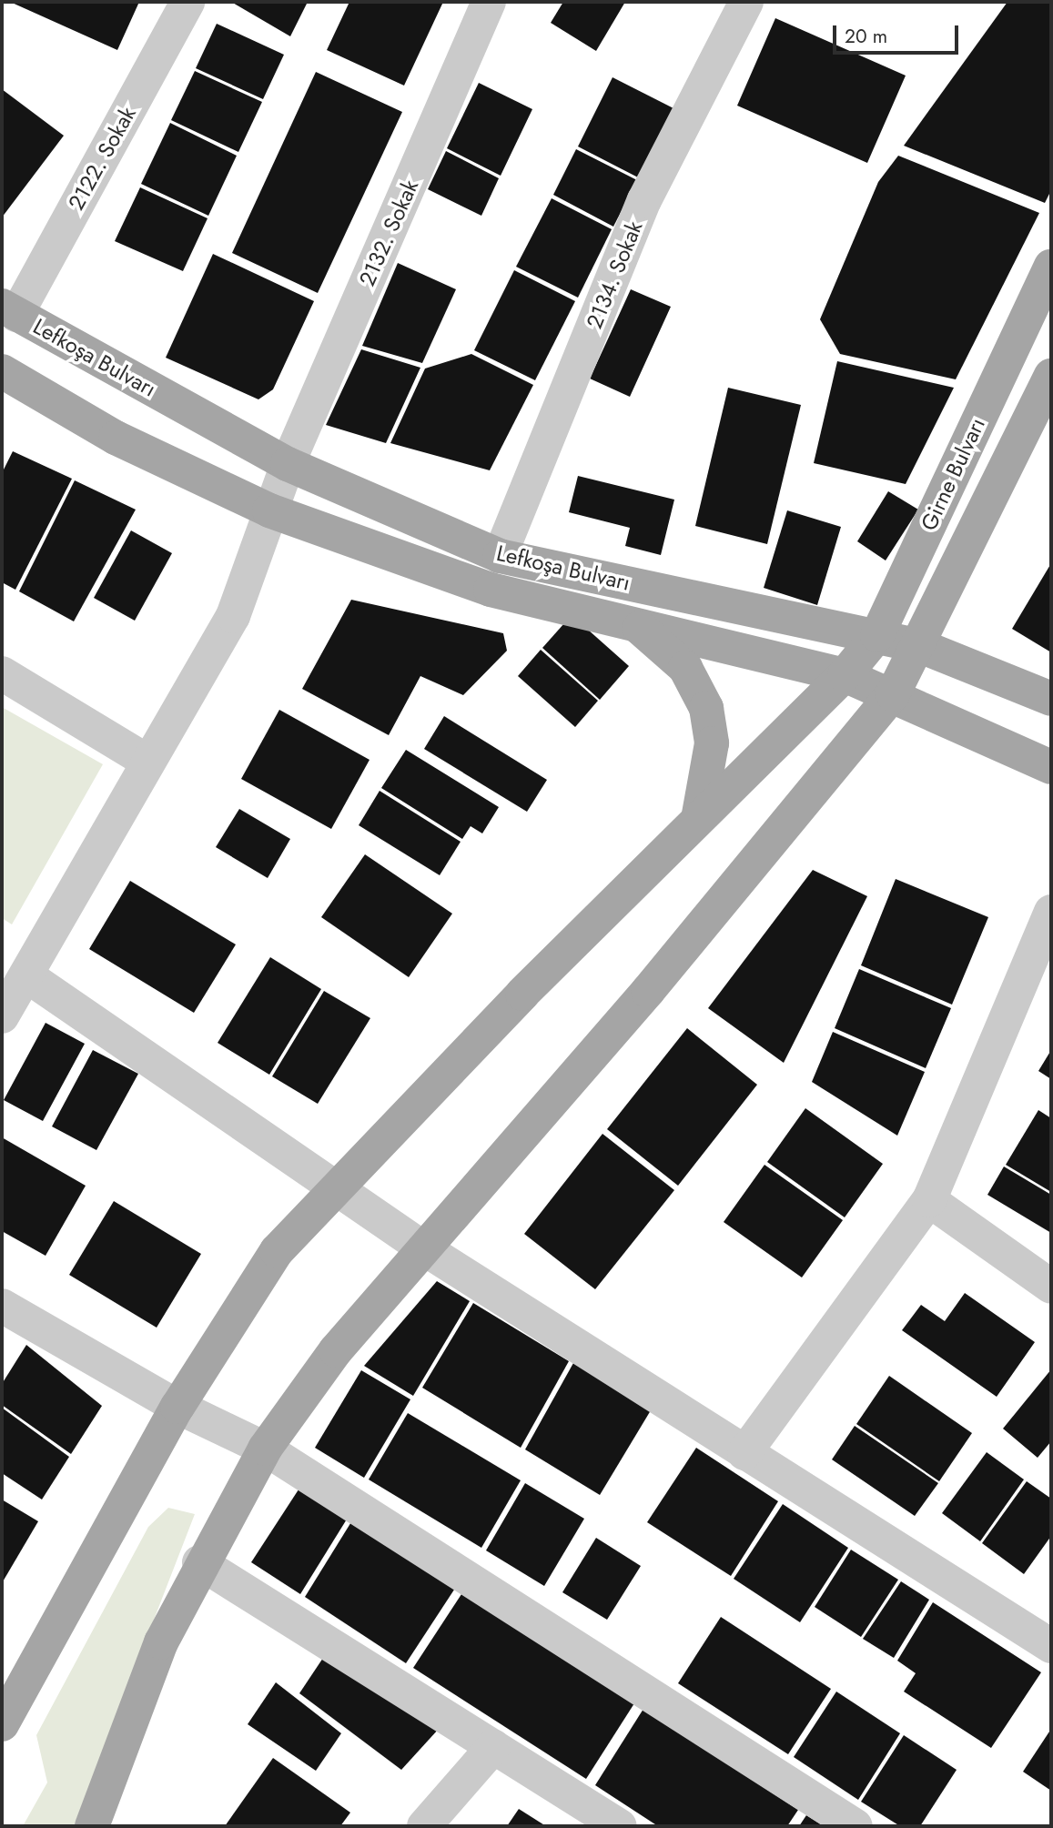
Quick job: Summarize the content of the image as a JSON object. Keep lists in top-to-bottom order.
{
  "streets": {
    "main road": ["Lefkoşa Bulvarı", "Girne Bulvarı"],
    "street": ["2122. Sokak", "2132. Sokak", "2134. Sokak"]
  },
  "crossings": [
    ["2122. Sokak", "Lefkoşa Bulvarı"],
    ["2132. Sokak", "Lefkoşa Bulvarı"],
    ["2134. Sokak", "Lefkoşa Bulvarı"],
    ["Lefkoşa Bulvarı", "Girne Bulvarı"]
  ],
  "scale_bar": "20 m"
}
